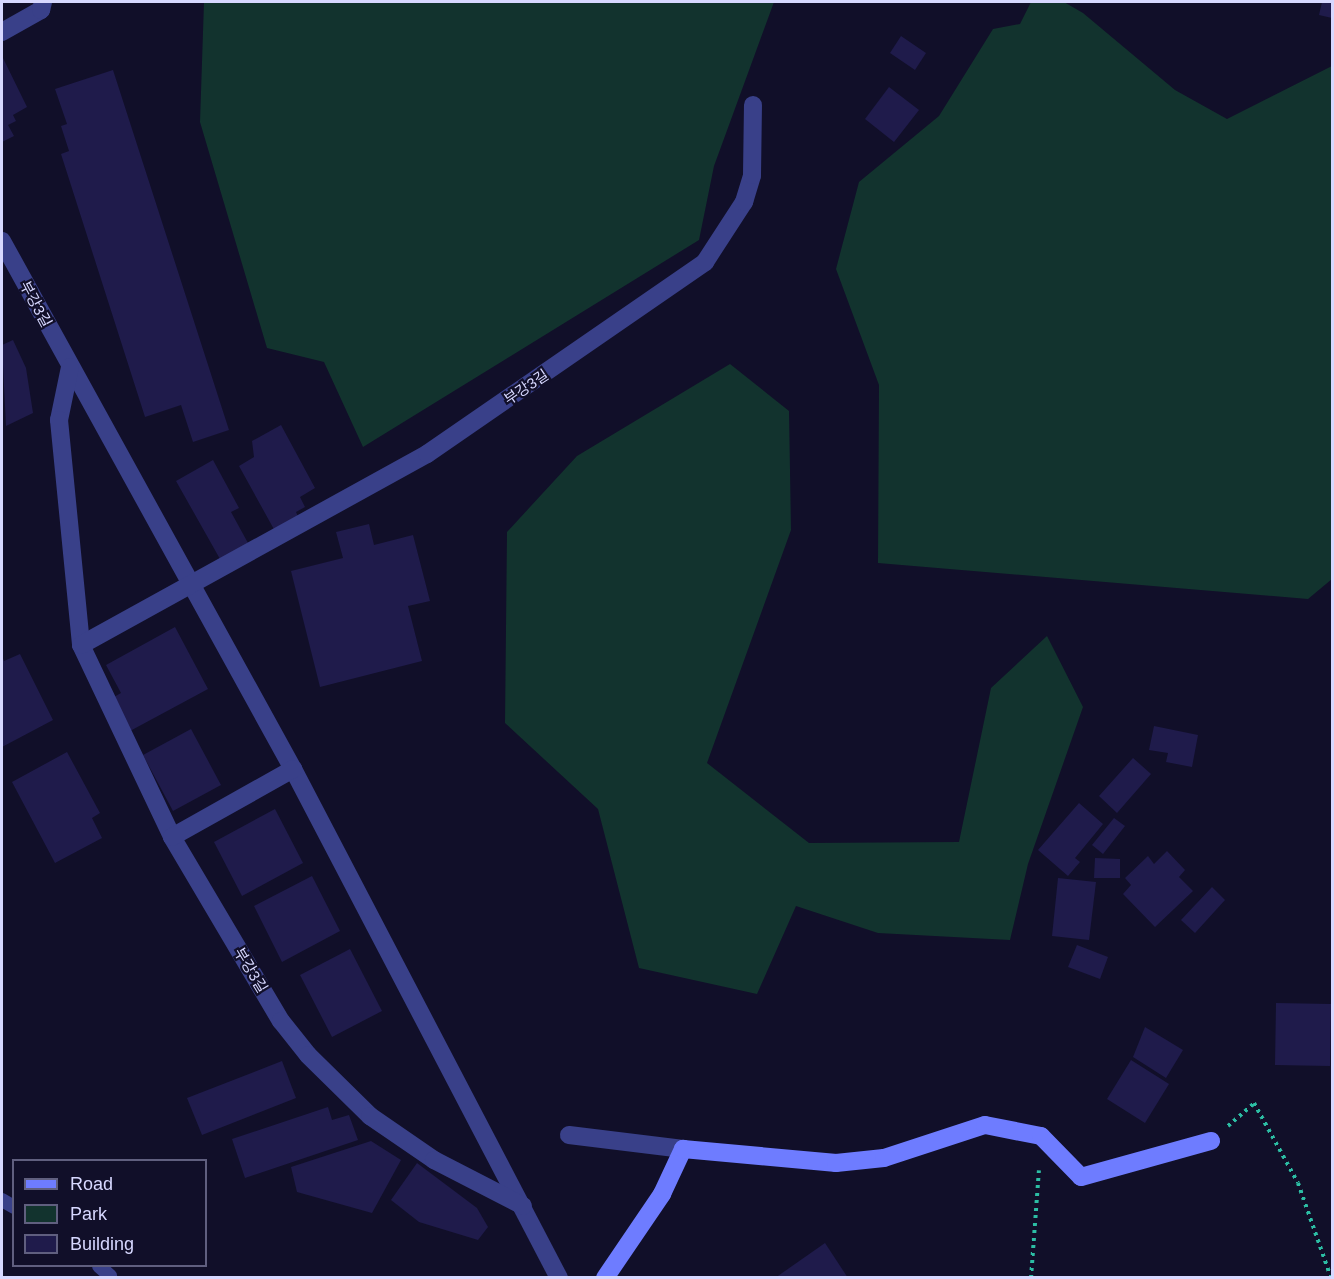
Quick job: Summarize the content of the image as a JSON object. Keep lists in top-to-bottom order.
{
  "streets": {
    "street": ["부강3길"]
  },
  "legend": ["Road", "Park", "Building"]
}
